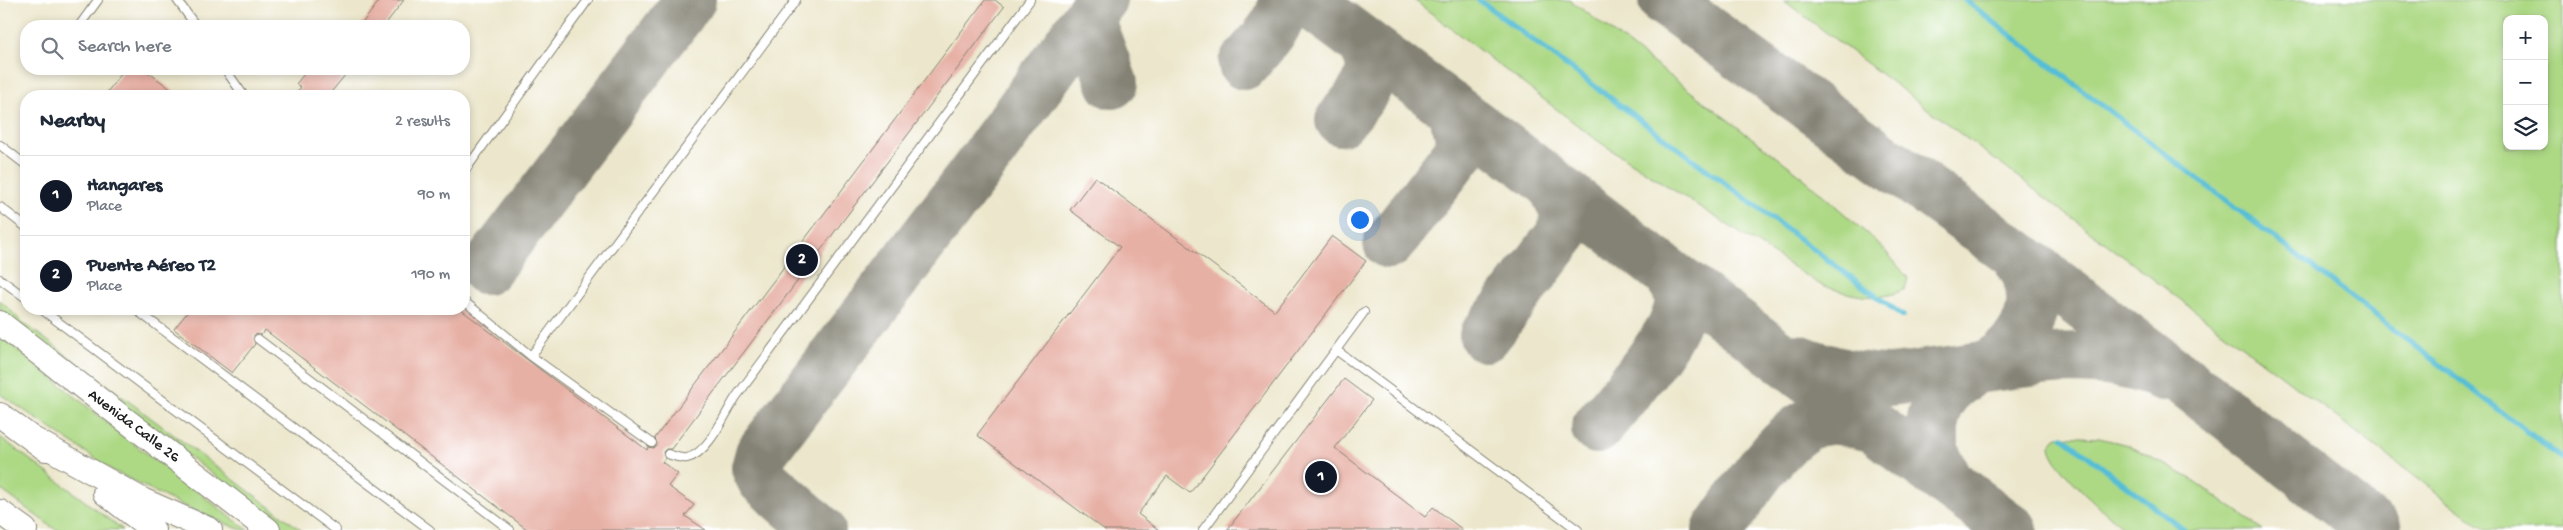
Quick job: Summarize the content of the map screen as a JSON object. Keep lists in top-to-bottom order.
{
  "streets": {
    "main road": ["Avenida Calle 26"]
  },
  "page": {
    "map_buttons": ["+", "−"],
    "search": "Search here",
    "heading": ["Nearby", "2 results"],
    "list": [
      {
        "mark": "1",
        "name": "Hangares",
        "note": "Place",
        "value": "90 m"
      },
      {
        "mark": "2",
        "name": "Puente Aéreo T2",
        "note": "Place",
        "value": "190 m"
      }
    ],
    "pins": ["2", "1"]
  }
}
